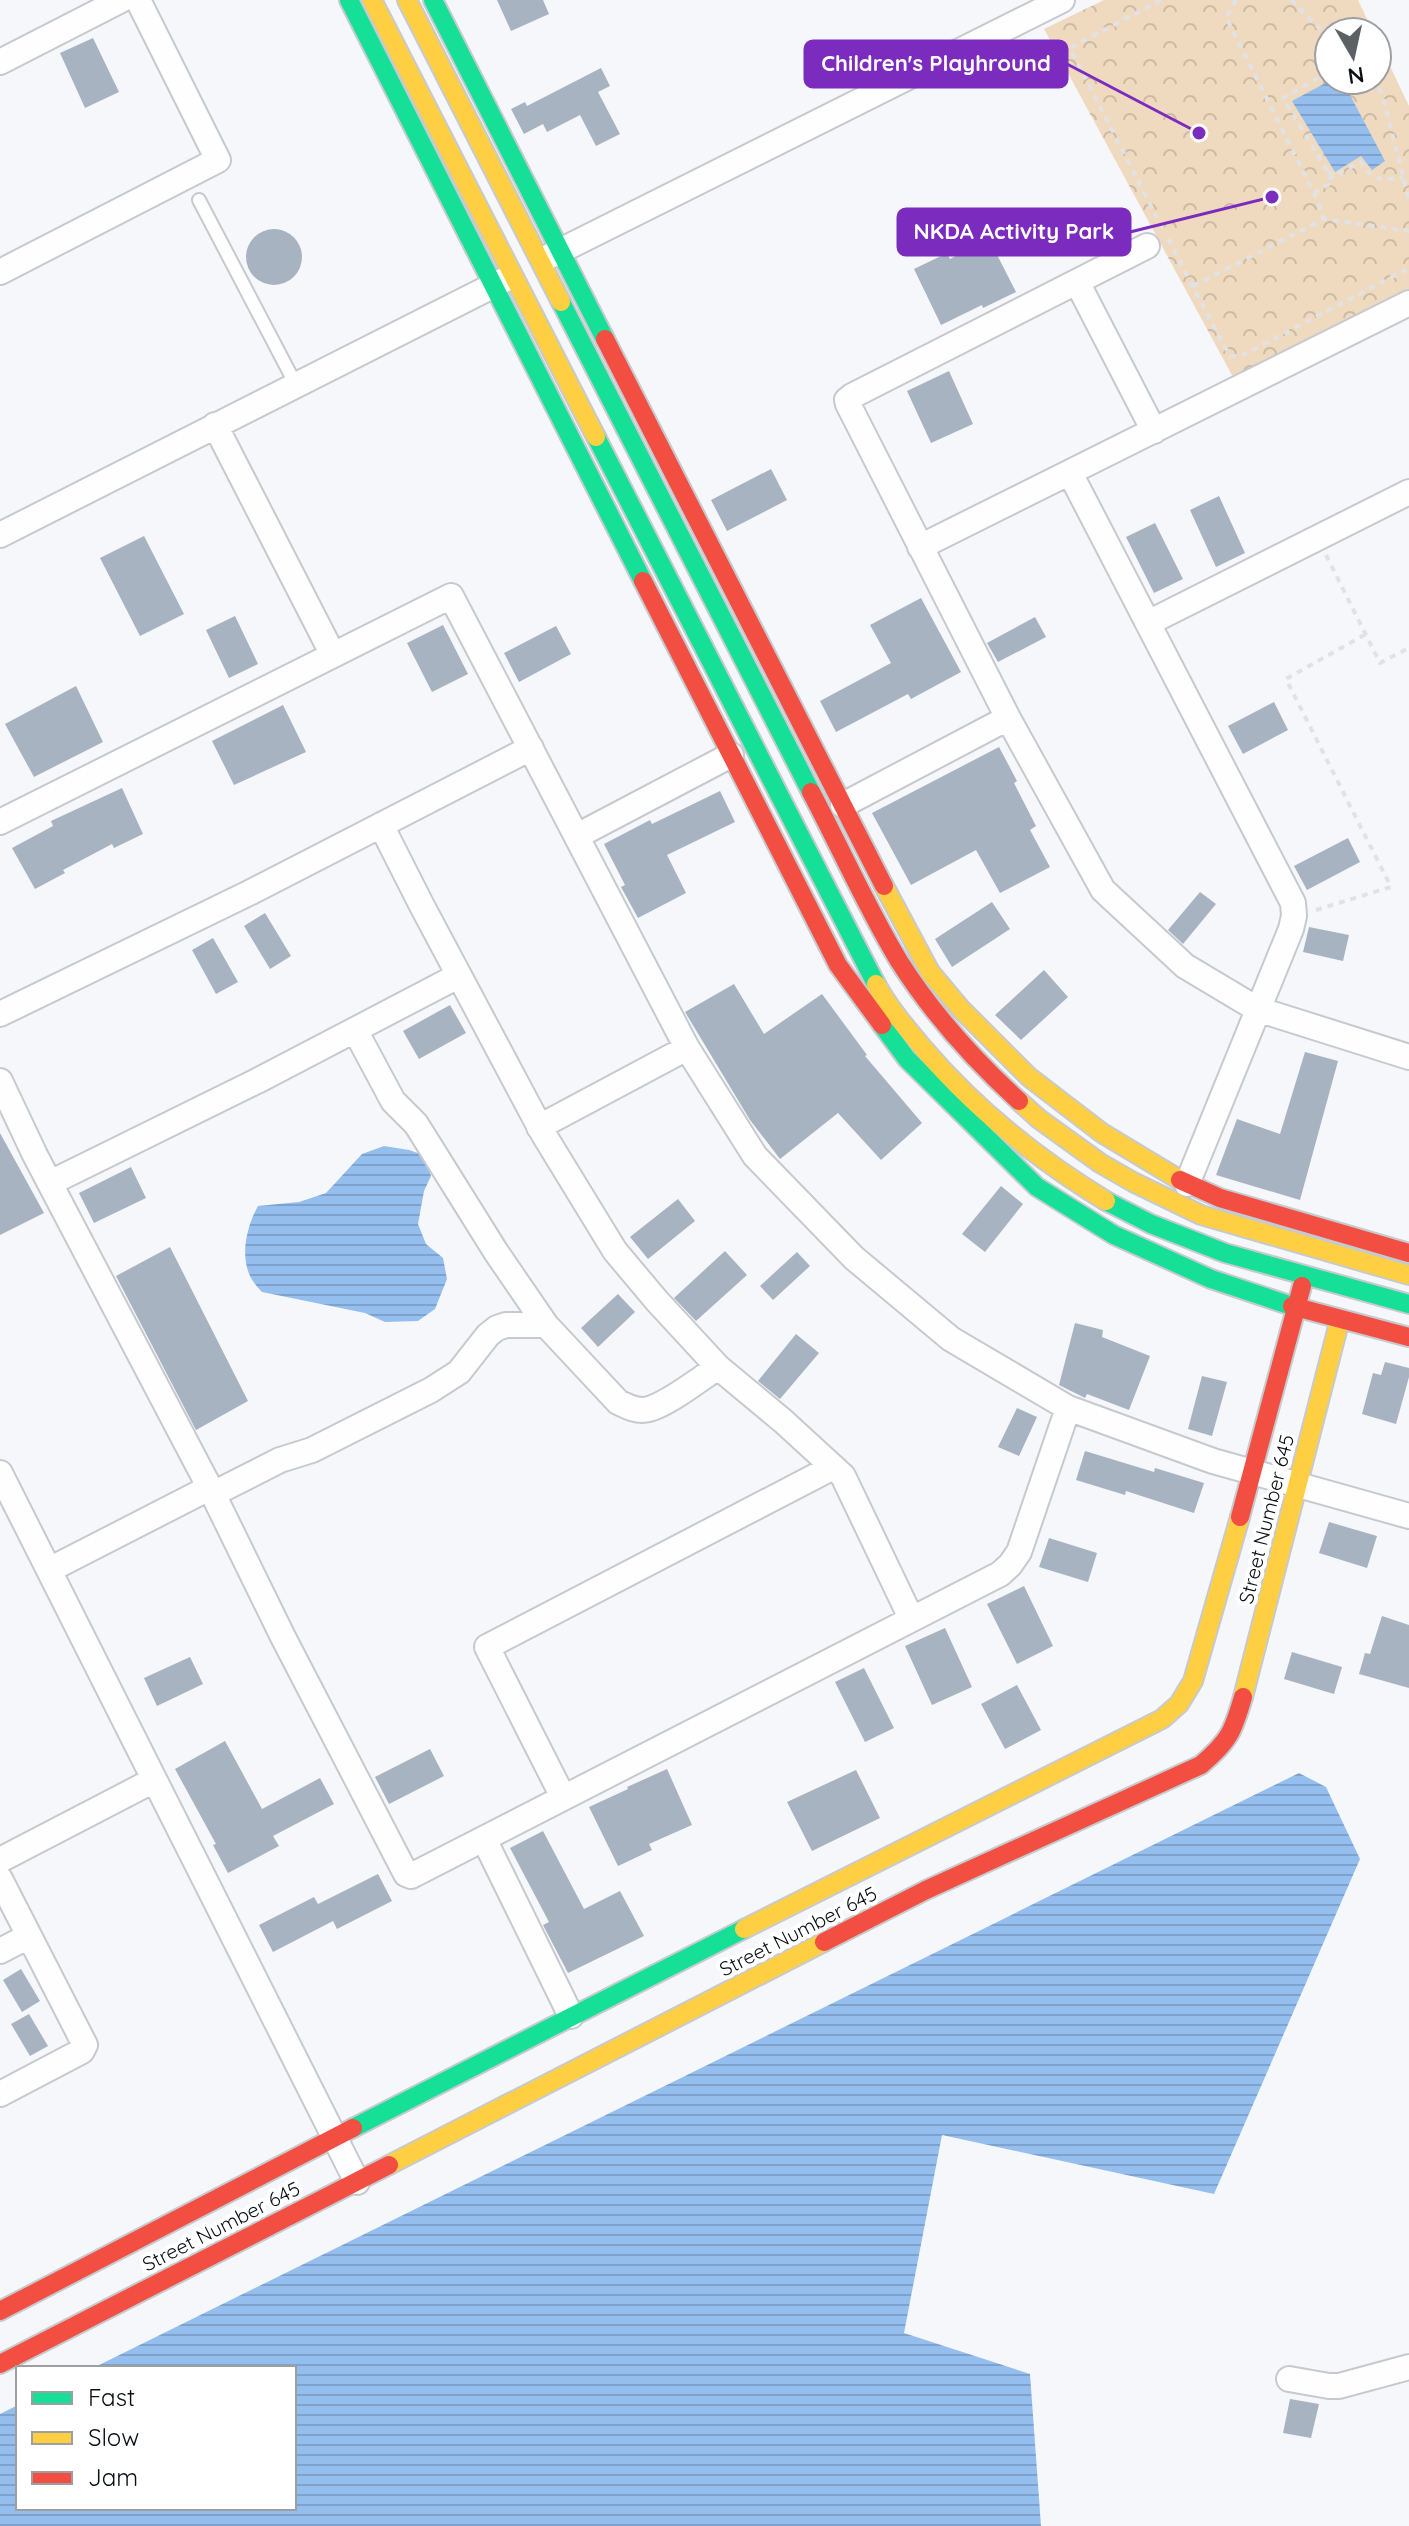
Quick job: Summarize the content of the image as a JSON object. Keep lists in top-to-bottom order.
{
  "streets": {
    "street": ["Street Number 645"]
  },
  "places": ["Children's Playhround", "NKDA Activity Park"],
  "legend": ["Fast", "Slow", "Jam"],
  "north": "bottom"
}
